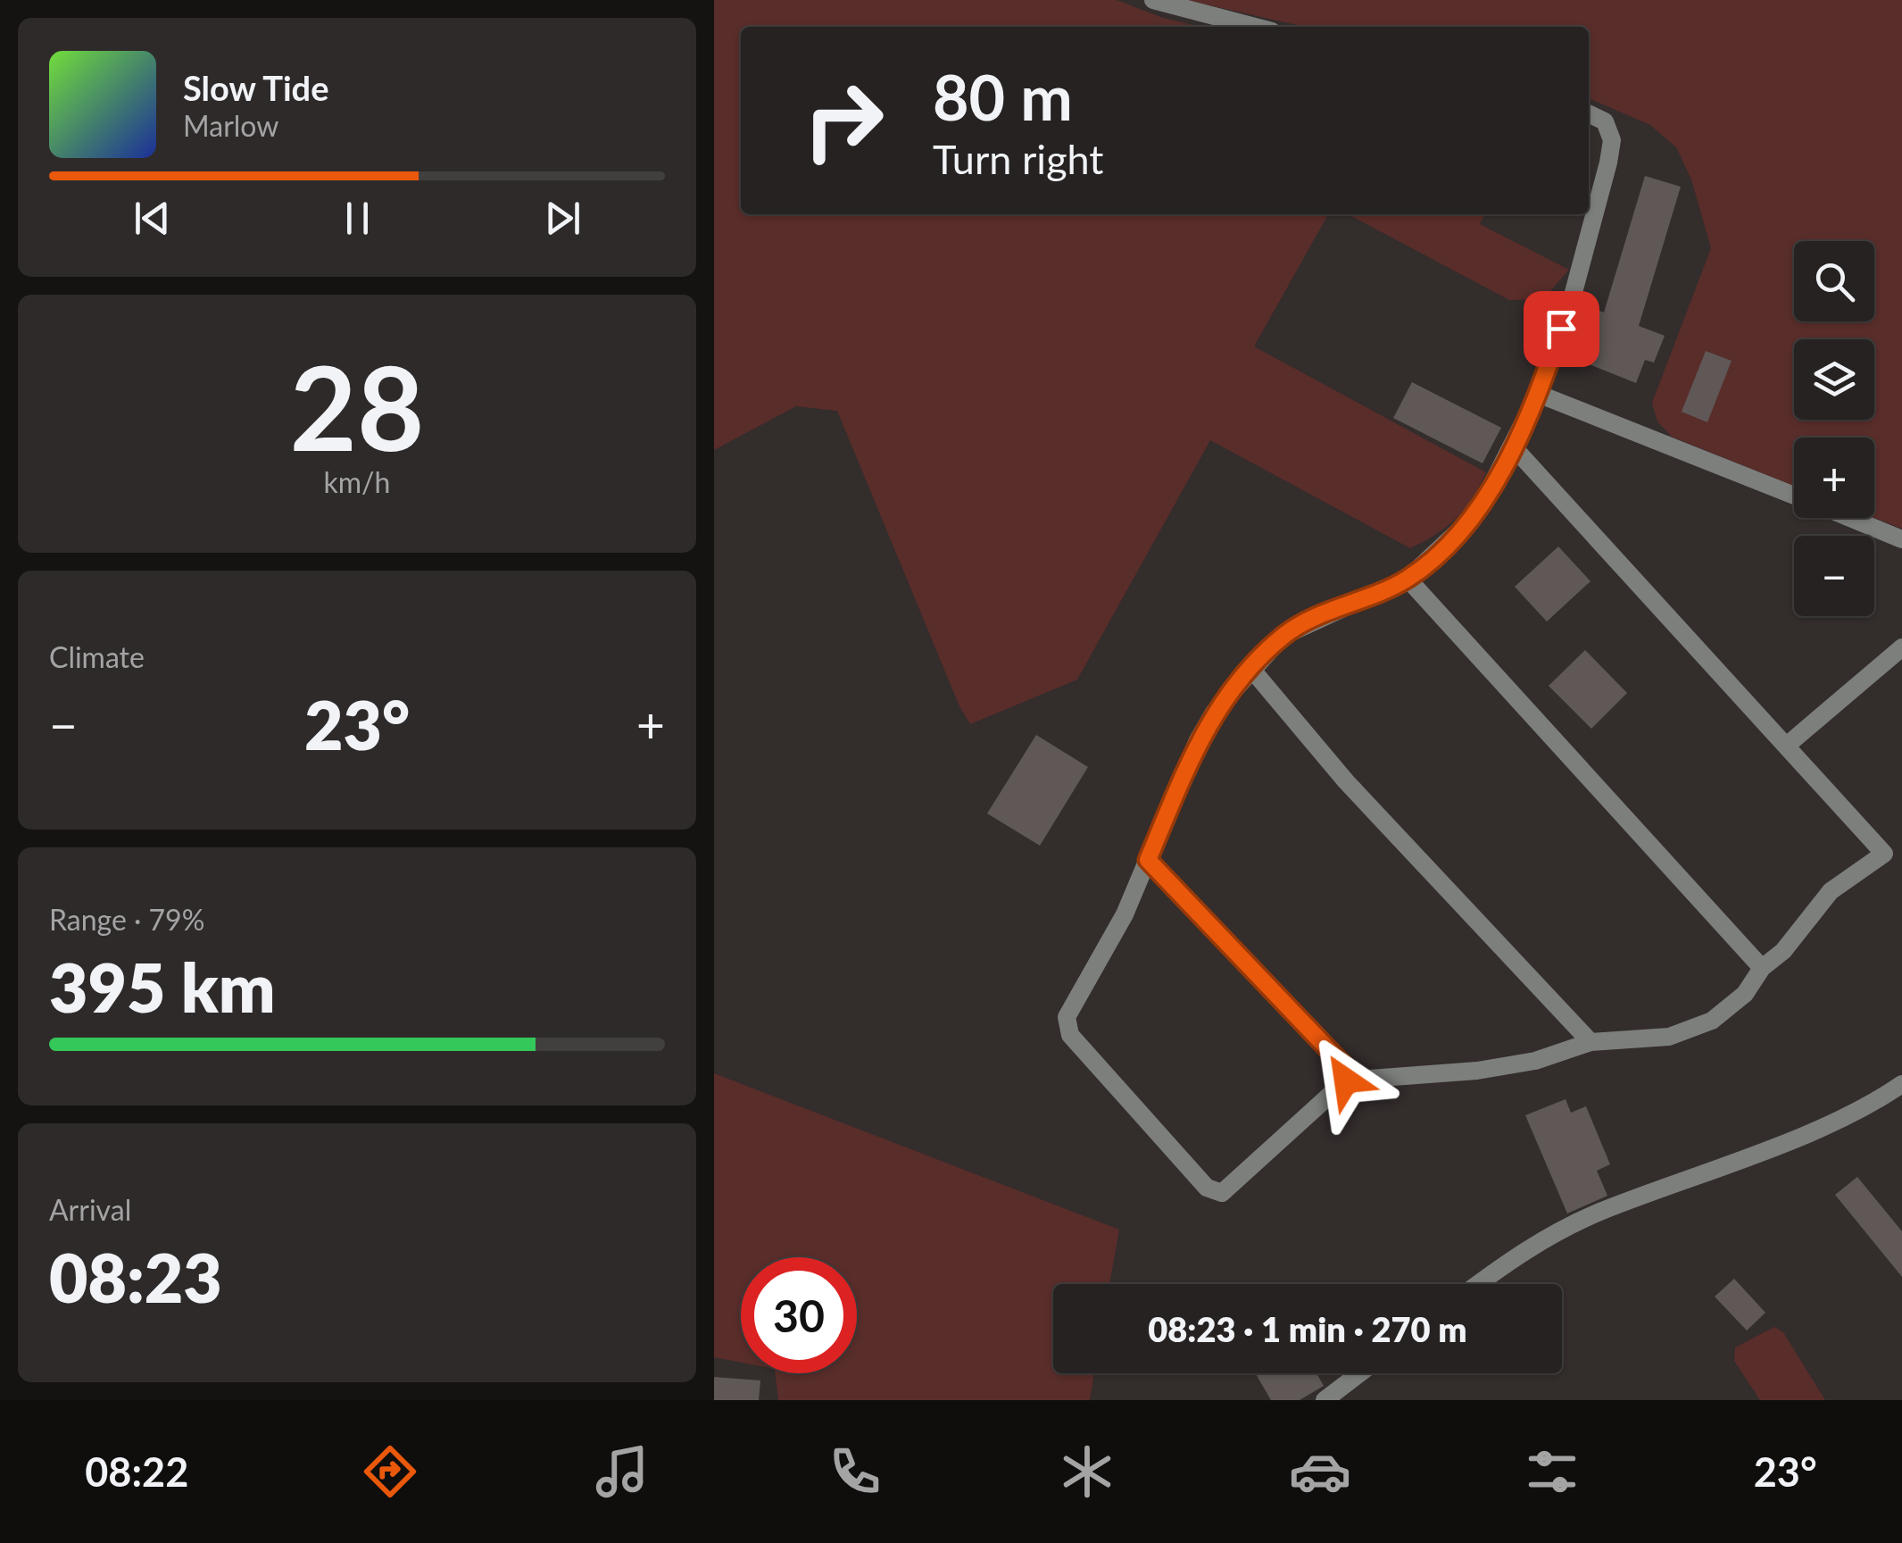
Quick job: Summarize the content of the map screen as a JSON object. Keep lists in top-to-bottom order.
{
  "page": {
    "turn": ["80 m", "Turn right"],
    "song": ["Slow Tide", "Marlow"],
    "map_buttons": ["+", "−"],
    "tile": [
      ["28", "km/h"],
      "Climate",
      ["Range · 79%", "395 km"],
      ["Arrival", "08:23"]
    ],
    "heat": ["−", "23°", "+"],
    "limit": "30",
    "trip": "08:23 · 1 min · 270 m",
    "tabs": ["08:22", "23°"]
  }
}
